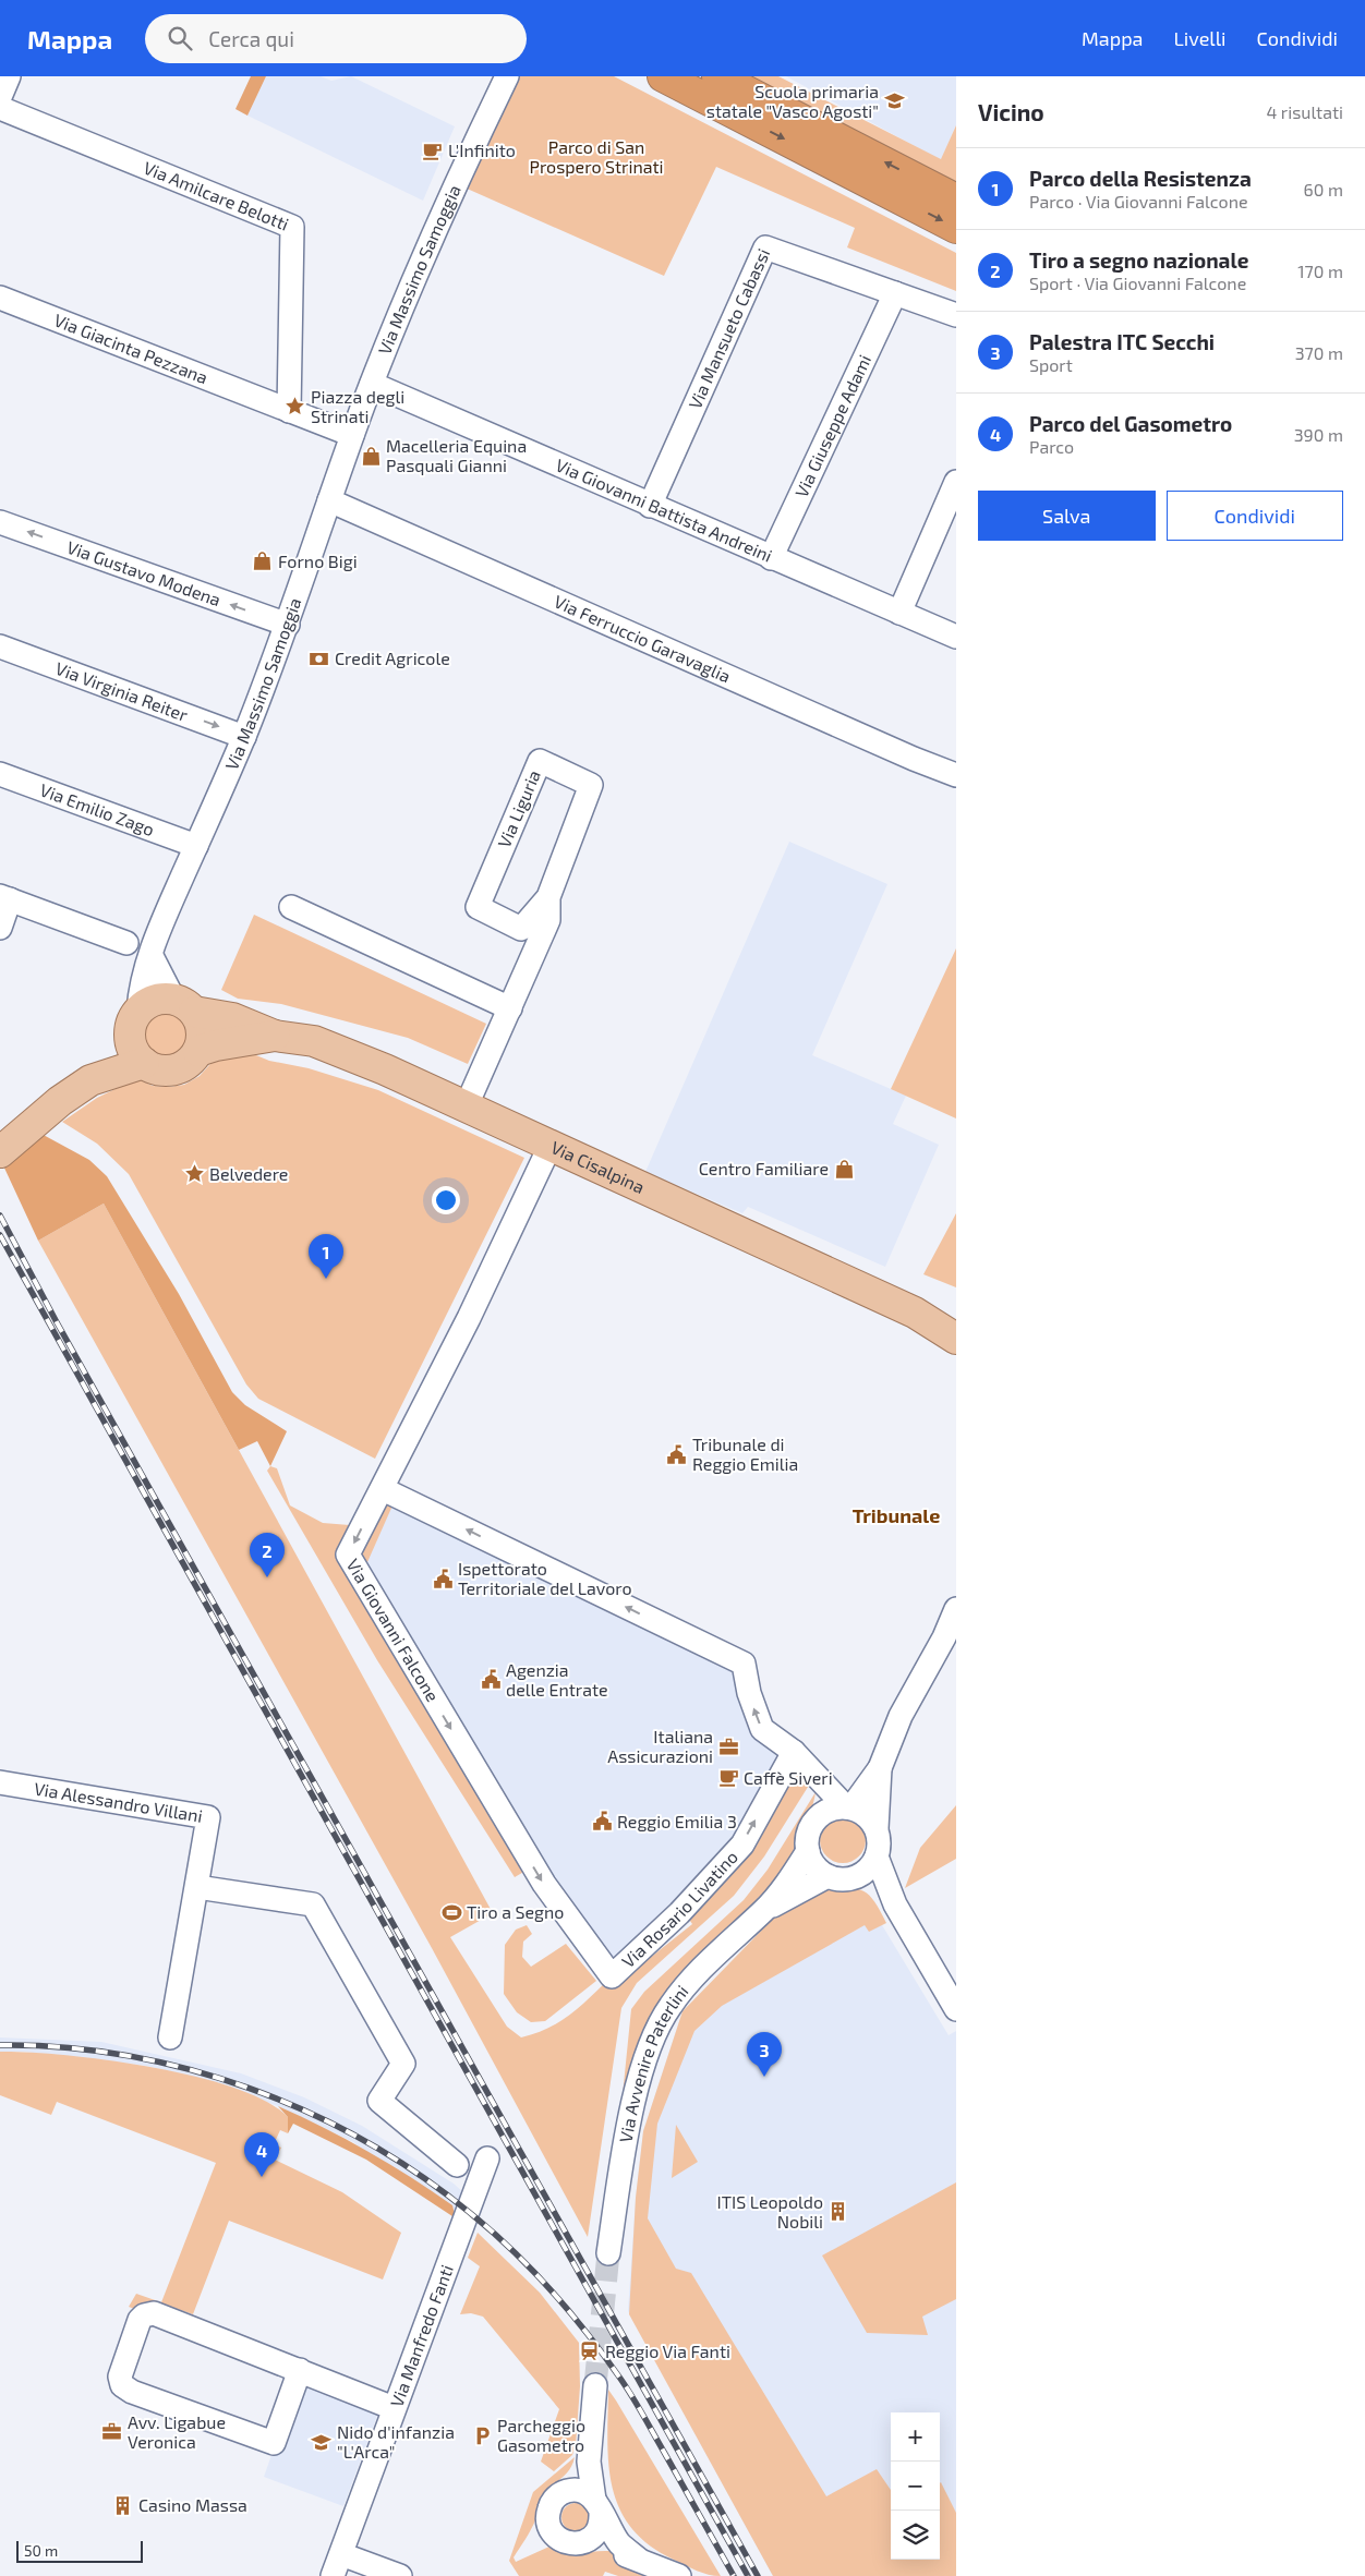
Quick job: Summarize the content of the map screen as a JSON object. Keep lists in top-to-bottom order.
{
  "streets": {
    "main road": ["Via Cisalpina"],
    "street": [
      "Via Amilcare Belotti",
      "Via Massimo Samoggia",
      "Via Mansueto Cabassi",
      "Via Giacinta Pezzana",
      "Via Giuseppe Adami",
      "Via Giovanni Battista Andreini",
      "Via Gustavo Modena",
      "Via Ferruccio Garavaglia",
      "Via Virginia Reiter",
      "Via Liguria",
      "Via Emilio Zago",
      "Via Giovanni Falcone",
      "Via Alessandro Villani",
      "Via Rosario Livatino",
      "Via Avvenire Paterlini",
      "Via Manfredo Fanti"
    ]
  },
  "crossings": [
    ["Via Amilcare Belotti", "Via Giacinta Pezzana"],
    ["Via Massimo Samoggia", "Via Giovanni Battista Andreini"],
    ["Via Massimo Samoggia", "Via Gustavo Modena"],
    ["Via Massimo Samoggia", "Via Ferruccio Garavaglia"],
    ["Via Massimo Samoggia", "Via Virginia Reiter"],
    ["Via Massimo Samoggia", "Via Emilio Zago"],
    ["Via Massimo Samoggia", "Via Cisalpina"],
    ["Via Mansueto Cabassi", "Via Giuseppe Adami"],
    ["Via Mansueto Cabassi", "Via Giovanni Battista Andreini"],
    ["Via Giuseppe Adami", "Via Giovanni Battista Andreini"],
    ["Via Liguria", "Via Cisalpina"],
    ["Via Cisalpina", "Via Giovanni Falcone"],
    ["Via Giovanni Falcone", "Via Rosario Livatino"]
  ],
  "one_way": [
    "Via Gustavo Modena",
    "Via Virginia Reiter",
    "Via Giovanni Falcone",
    "Via Rosario Livatino"
  ],
  "districts": ["Tribunale"],
  "parks": ["Parco di San Prospero Strinati"],
  "places": {
    "school or university": ["Scuola primaria statale \"Vasco Agosti\"", "Nido d'infanzia \"L'Arca\""],
    "cafe": ["L'Infinito", "Caffè Siveri"],
    "place": ["Piazza degli Strinati", "Belvedere"],
    "shop": ["Macelleria Equina Pasquali Gianni", "Forno Bigi", "Centro Familiare"],
    "bank": ["Credit Agricole"],
    "public building": [
      "Tribunale di Reggio Emilia",
      "Ispettorato Territoriale del Lavoro",
      "Agenzia delle Entrate",
      "Reggio Emilia 3"
    ],
    "office": ["Italiana Assicurazioni", "Avv. Ligabue Veronica"],
    "sports": ["Tiro a Segno"],
    "building": ["ITIS Leopoldo Nobili", "Casino Massa"],
    "station": ["Reggio Via Fanti"],
    "parking": ["Parcheggio Gasometro"]
  },
  "scale_bar": "50 m",
  "page": {
    "header": "Mappa",
    "search": "Cerca qui",
    "nav": ["Mappa", "Livelli", "Condividi"],
    "heading": ["Vicino", "4 risultati"],
    "list": [
      {
        "mark": "1",
        "name": "Parco della Resistenza",
        "note": "Parco · Via Giovanni Falcone",
        "value": "60 m"
      },
      {
        "mark": "2",
        "name": "Tiro a segno nazionale",
        "note": "Sport · Via Giovanni Falcone",
        "value": "170 m"
      },
      {
        "mark": "3",
        "name": "Palestra ITC Secchi",
        "note": "Sport",
        "value": "370 m"
      },
      {
        "mark": "4",
        "name": "Parco del Gasometro",
        "note": "Parco",
        "value": "390 m"
      }
    ],
    "buttons": ["Salva", "Condividi"],
    "pins": [
      "1",
      "2",
      "3",
      "4"
    ],
    "map_buttons": ["+", "−"],
    "scale": "50 m"
  }
}
